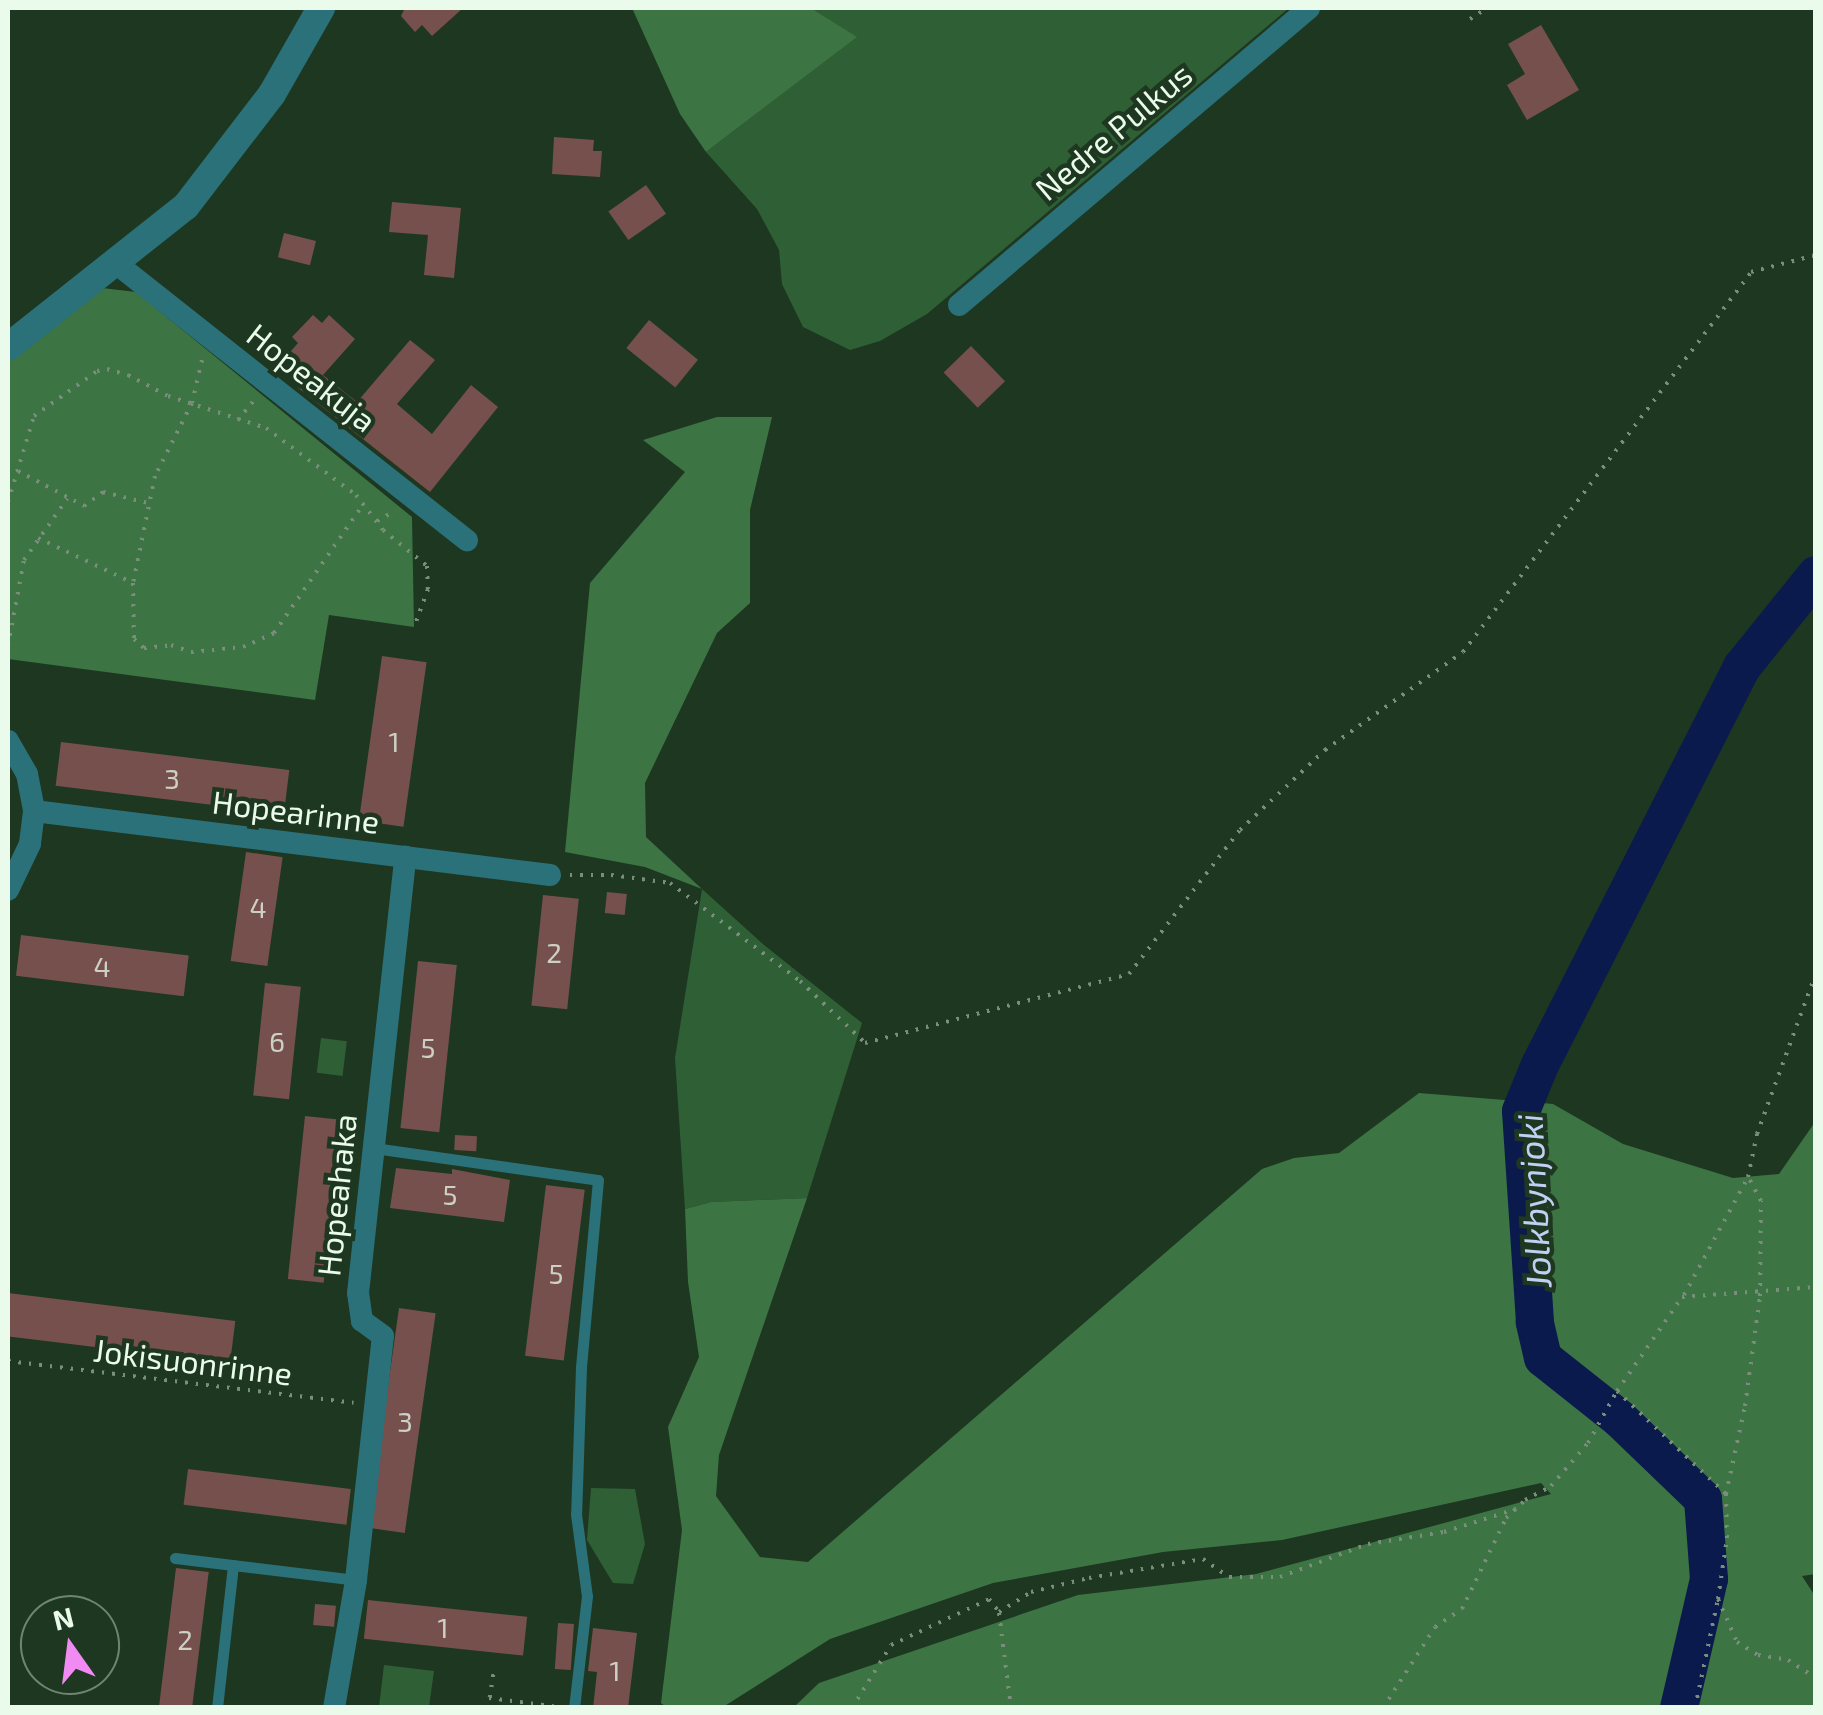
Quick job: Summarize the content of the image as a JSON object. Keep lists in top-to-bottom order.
{
  "streets": {
    "street": [
      "Nedre Pulkus",
      "Hopeakuja",
      "Hopearinne",
      "Hopeahaka"
    ],
    "path": ["Jokisuonrinne"]
  },
  "crossings": [
    ["Hopearinne", "Hopeahaka"],
    ["Hopeahaka", "Jokisuonrinne"]
  ],
  "water": ["Jolkbynjoki"],
  "house_numbers": [
    "1",
    "3",
    "4",
    "2",
    "4",
    "6",
    "5",
    "5",
    "5",
    "3",
    "1",
    "2",
    "1"
  ],
  "north": "top"
}
